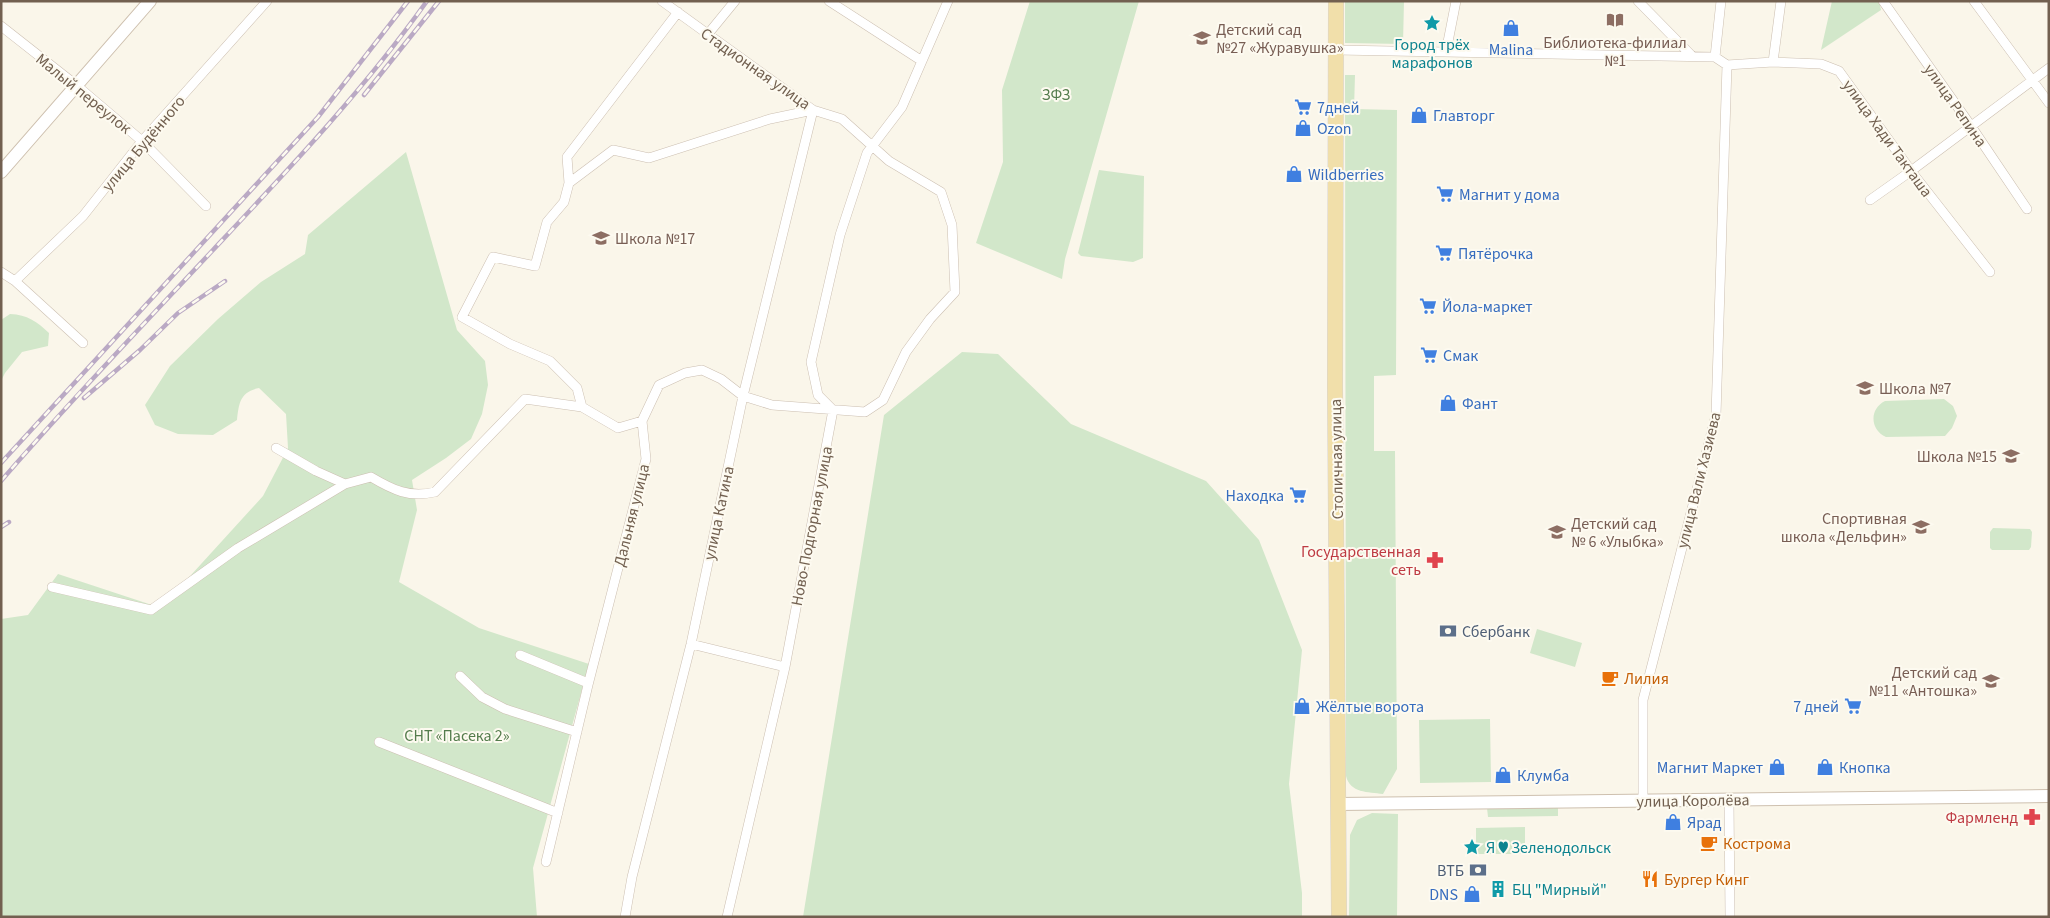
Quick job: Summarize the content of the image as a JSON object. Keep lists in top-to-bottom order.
{
  "streets": {
    "main road": ["Столичная улица"],
    "street": [
      "Стадионная улица",
      "Малый переулок",
      "улица Репина",
      "улица Хади Такташа",
      "улица Будённого",
      "улица Вали Хазиева",
      "улица Катина",
      "Дальняя улица",
      "Ново-Подгорная улица",
      "улица Королёва"
    ]
  },
  "crossings": [
    ["Стадионная улица", "улица Катина"],
    ["Стадионная улица", "Ново-Подгорная улица"],
    ["Малый переулок", "улица Будённого"],
    ["улица Хади Такташа", "улица Вали Хазиева"],
    ["Столичная улица", "улица Королёва"],
    ["улица Вали Хазиева", "улица Королёва"]
  ],
  "parks": ["ЗФЗ", "СНТ «Пасека 2»"],
  "places": {
    "library": ["Библиотека-филиал №1"],
    "place": ["Город трёх марафонов", "Я ♥ Зеленодольск"],
    "shop": [
      "Malina",
      "Главторг",
      "Ozon",
      "Wildberries",
      "Фант",
      "Жёлтые ворота",
      "Магнит Маркет",
      "Кнопка",
      "Клумба",
      "Ярад",
      "DNS"
    ],
    "school or university": [
      "Детский сад №27 «Журавушка»",
      "Школа №17",
      "Школа №7",
      "Школа №15",
      "Спортивная школа «Дельфин»",
      "Детский сад № 6 «Улыбка»",
      "Детский сад №11 «Антошка»"
    ],
    "supermarket": [
      "7дней",
      "Магнит у дома",
      "Пятёрочка",
      "Йола-маркет",
      "Смак",
      "Находка",
      "7 дней"
    ],
    "pharmacy": ["Государственная сеть", "Фармленд"],
    "bank": ["Сбербанк", "ВТБ"],
    "cafe": ["Лилия", "Кострома"],
    "restaurant": ["Бургер Кинг"],
    "building": ["БЦ \"Мирный\""]
  }
}
